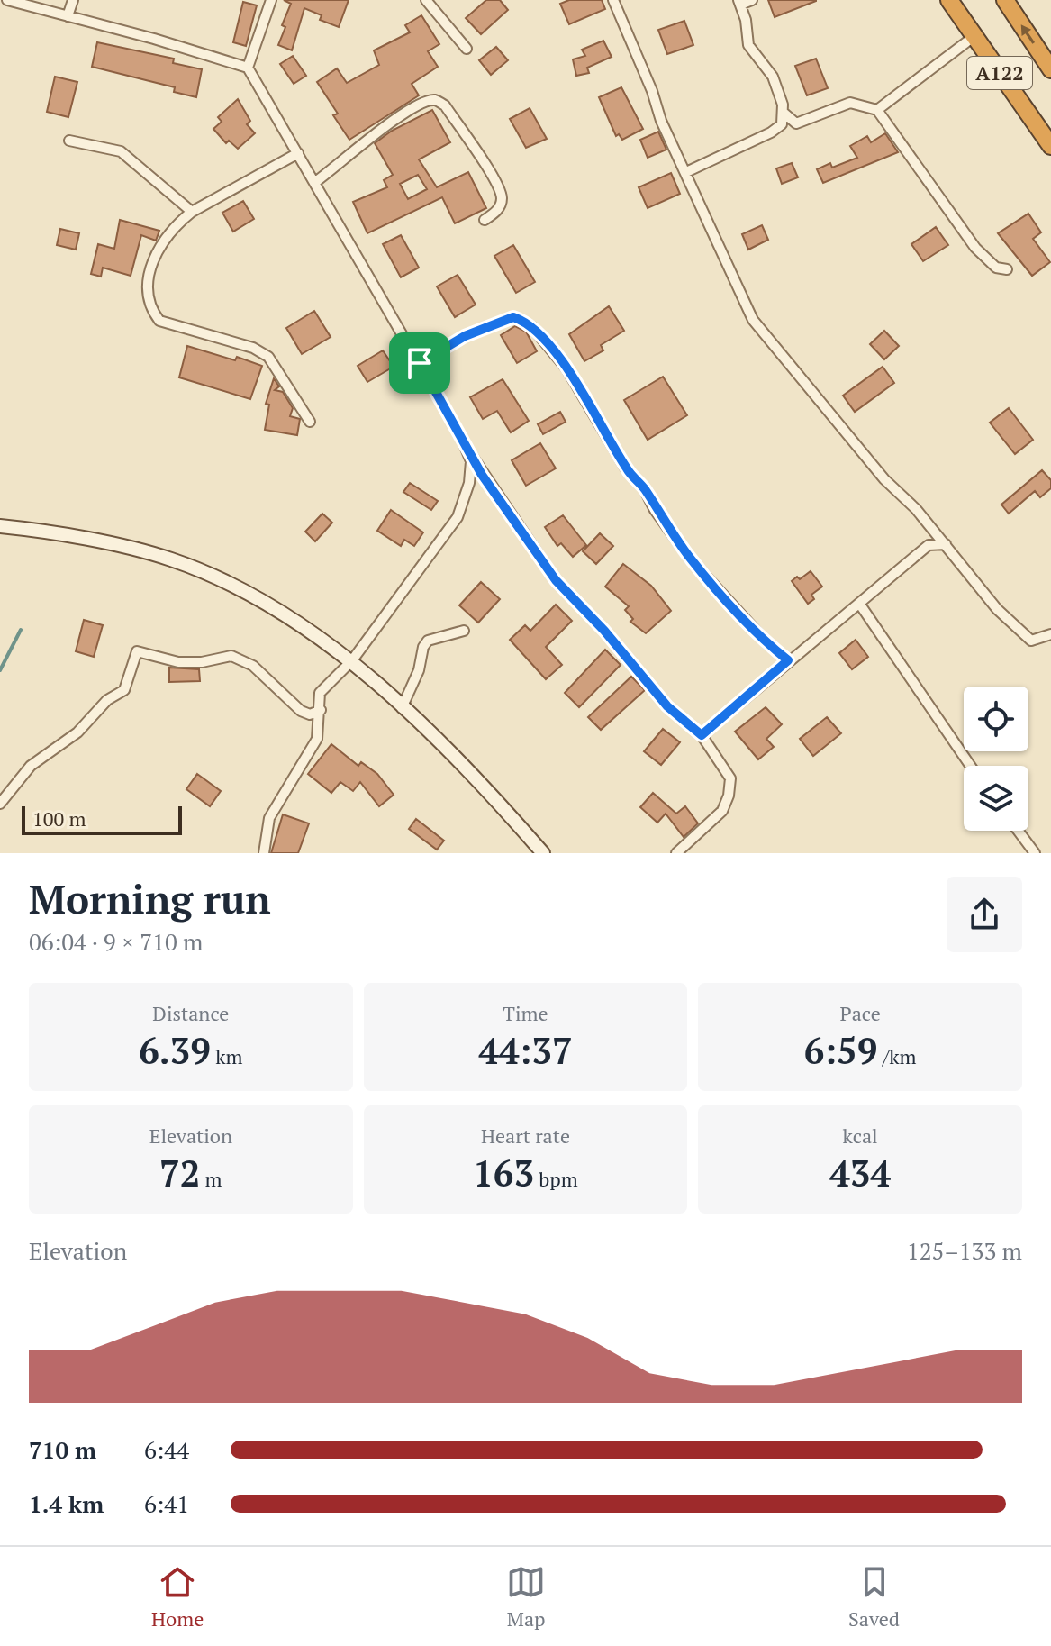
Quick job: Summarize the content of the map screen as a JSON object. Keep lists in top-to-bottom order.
{
  "streets": {
    "highway": ["A122"]
  },
  "scale_bar": "100 m",
  "page": {
    "scale": "100 m",
    "heading": ["Morning run", "06:04 · 9 × 710 m"],
    "stats": [
      ["Distance", "6.39 km"],
      ["Time", "44:37"],
      ["Pace", "6:59 /km"],
      ["Elevation", "72 m"],
      ["Heart rate", "163 bpm"],
      ["kcal", "434"]
    ],
    "chart": ["Elevation", "125–133 m"],
    "list": [
      {
        "name": "710 m",
        "note": "6:44"
      },
      {
        "name": "1.4 km",
        "note": "6:41"
      }
    ],
    "tabs": ["Home", "Map", "Saved"]
  }
}
